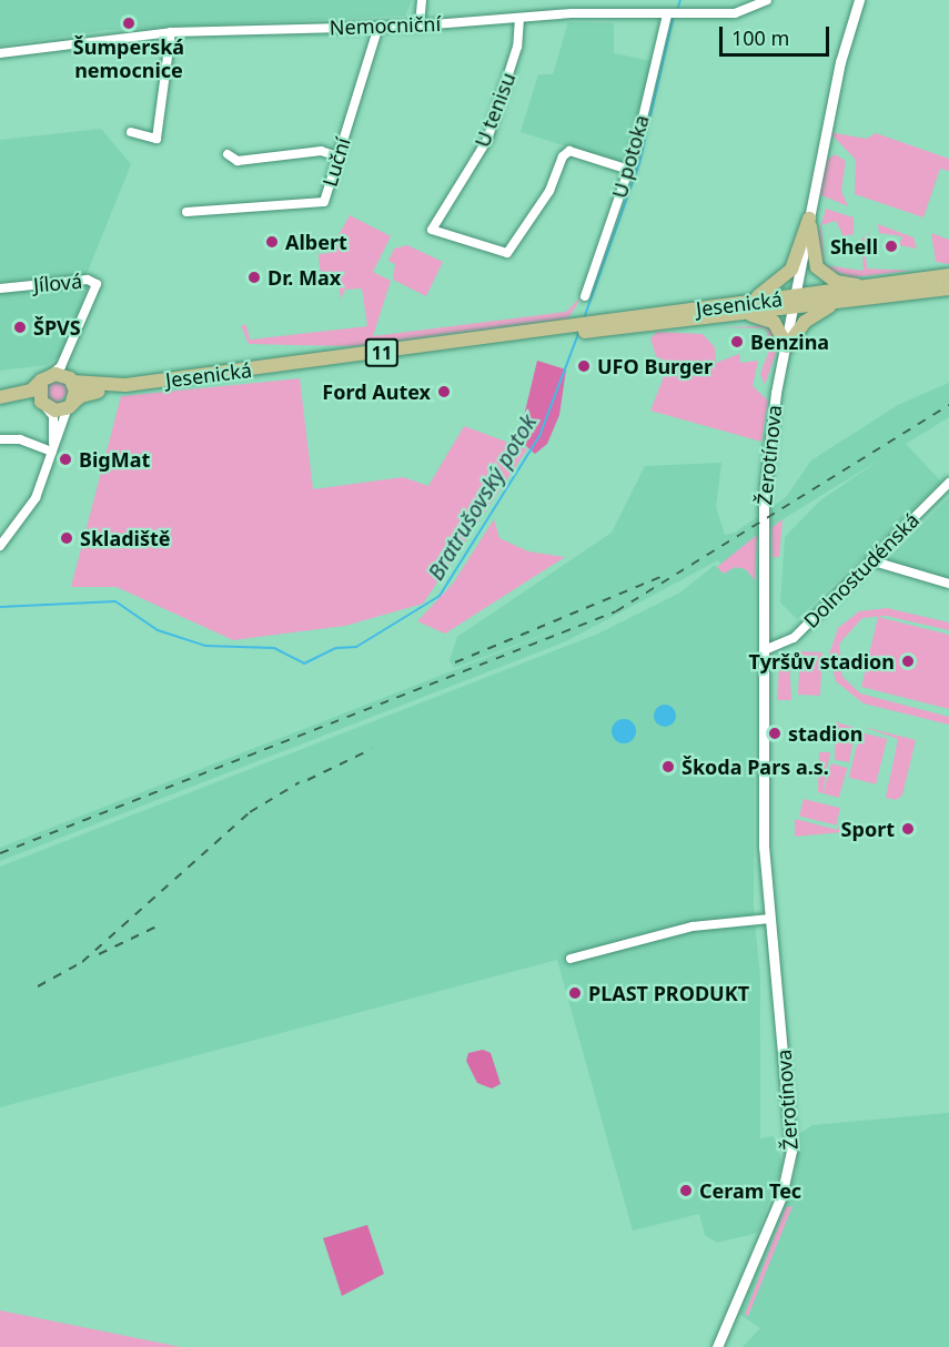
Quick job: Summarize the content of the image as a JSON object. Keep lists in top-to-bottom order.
{
  "streets": {
    "main road": ["Jesenická", "11"],
    "street": [
      "Nemocniční",
      "U tenisu",
      "U potoka",
      "Luční",
      "Jílová",
      "Žerotínova",
      "Dolnostudénská"
    ]
  },
  "crossings": [
    ["Nemocniční", "U tenisu"],
    ["Nemocniční", "U potoka"],
    ["Nemocniční", "Luční"],
    ["U tenisu", "U potoka"],
    ["Jílová", "Jesenická"],
    ["Jesenická", "Žerotínova"],
    ["Žerotínova", "Dolnostudénská"]
  ],
  "water": ["Bratrušovský potok"],
  "places": [
    "Šumperská nemocnice",
    "Albert",
    "Shell",
    "Dr. Max",
    "ŠPVS",
    "Benzina",
    "UFO Burger",
    "Ford Autex",
    "BigMat",
    "Skladiště",
    "Tyršův stadion",
    "stadion",
    "Škoda Pars a.s.",
    "Sport",
    "PLAST PRODUKT",
    "Ceram Tec"
  ],
  "scale_bar": "100 m"
}
